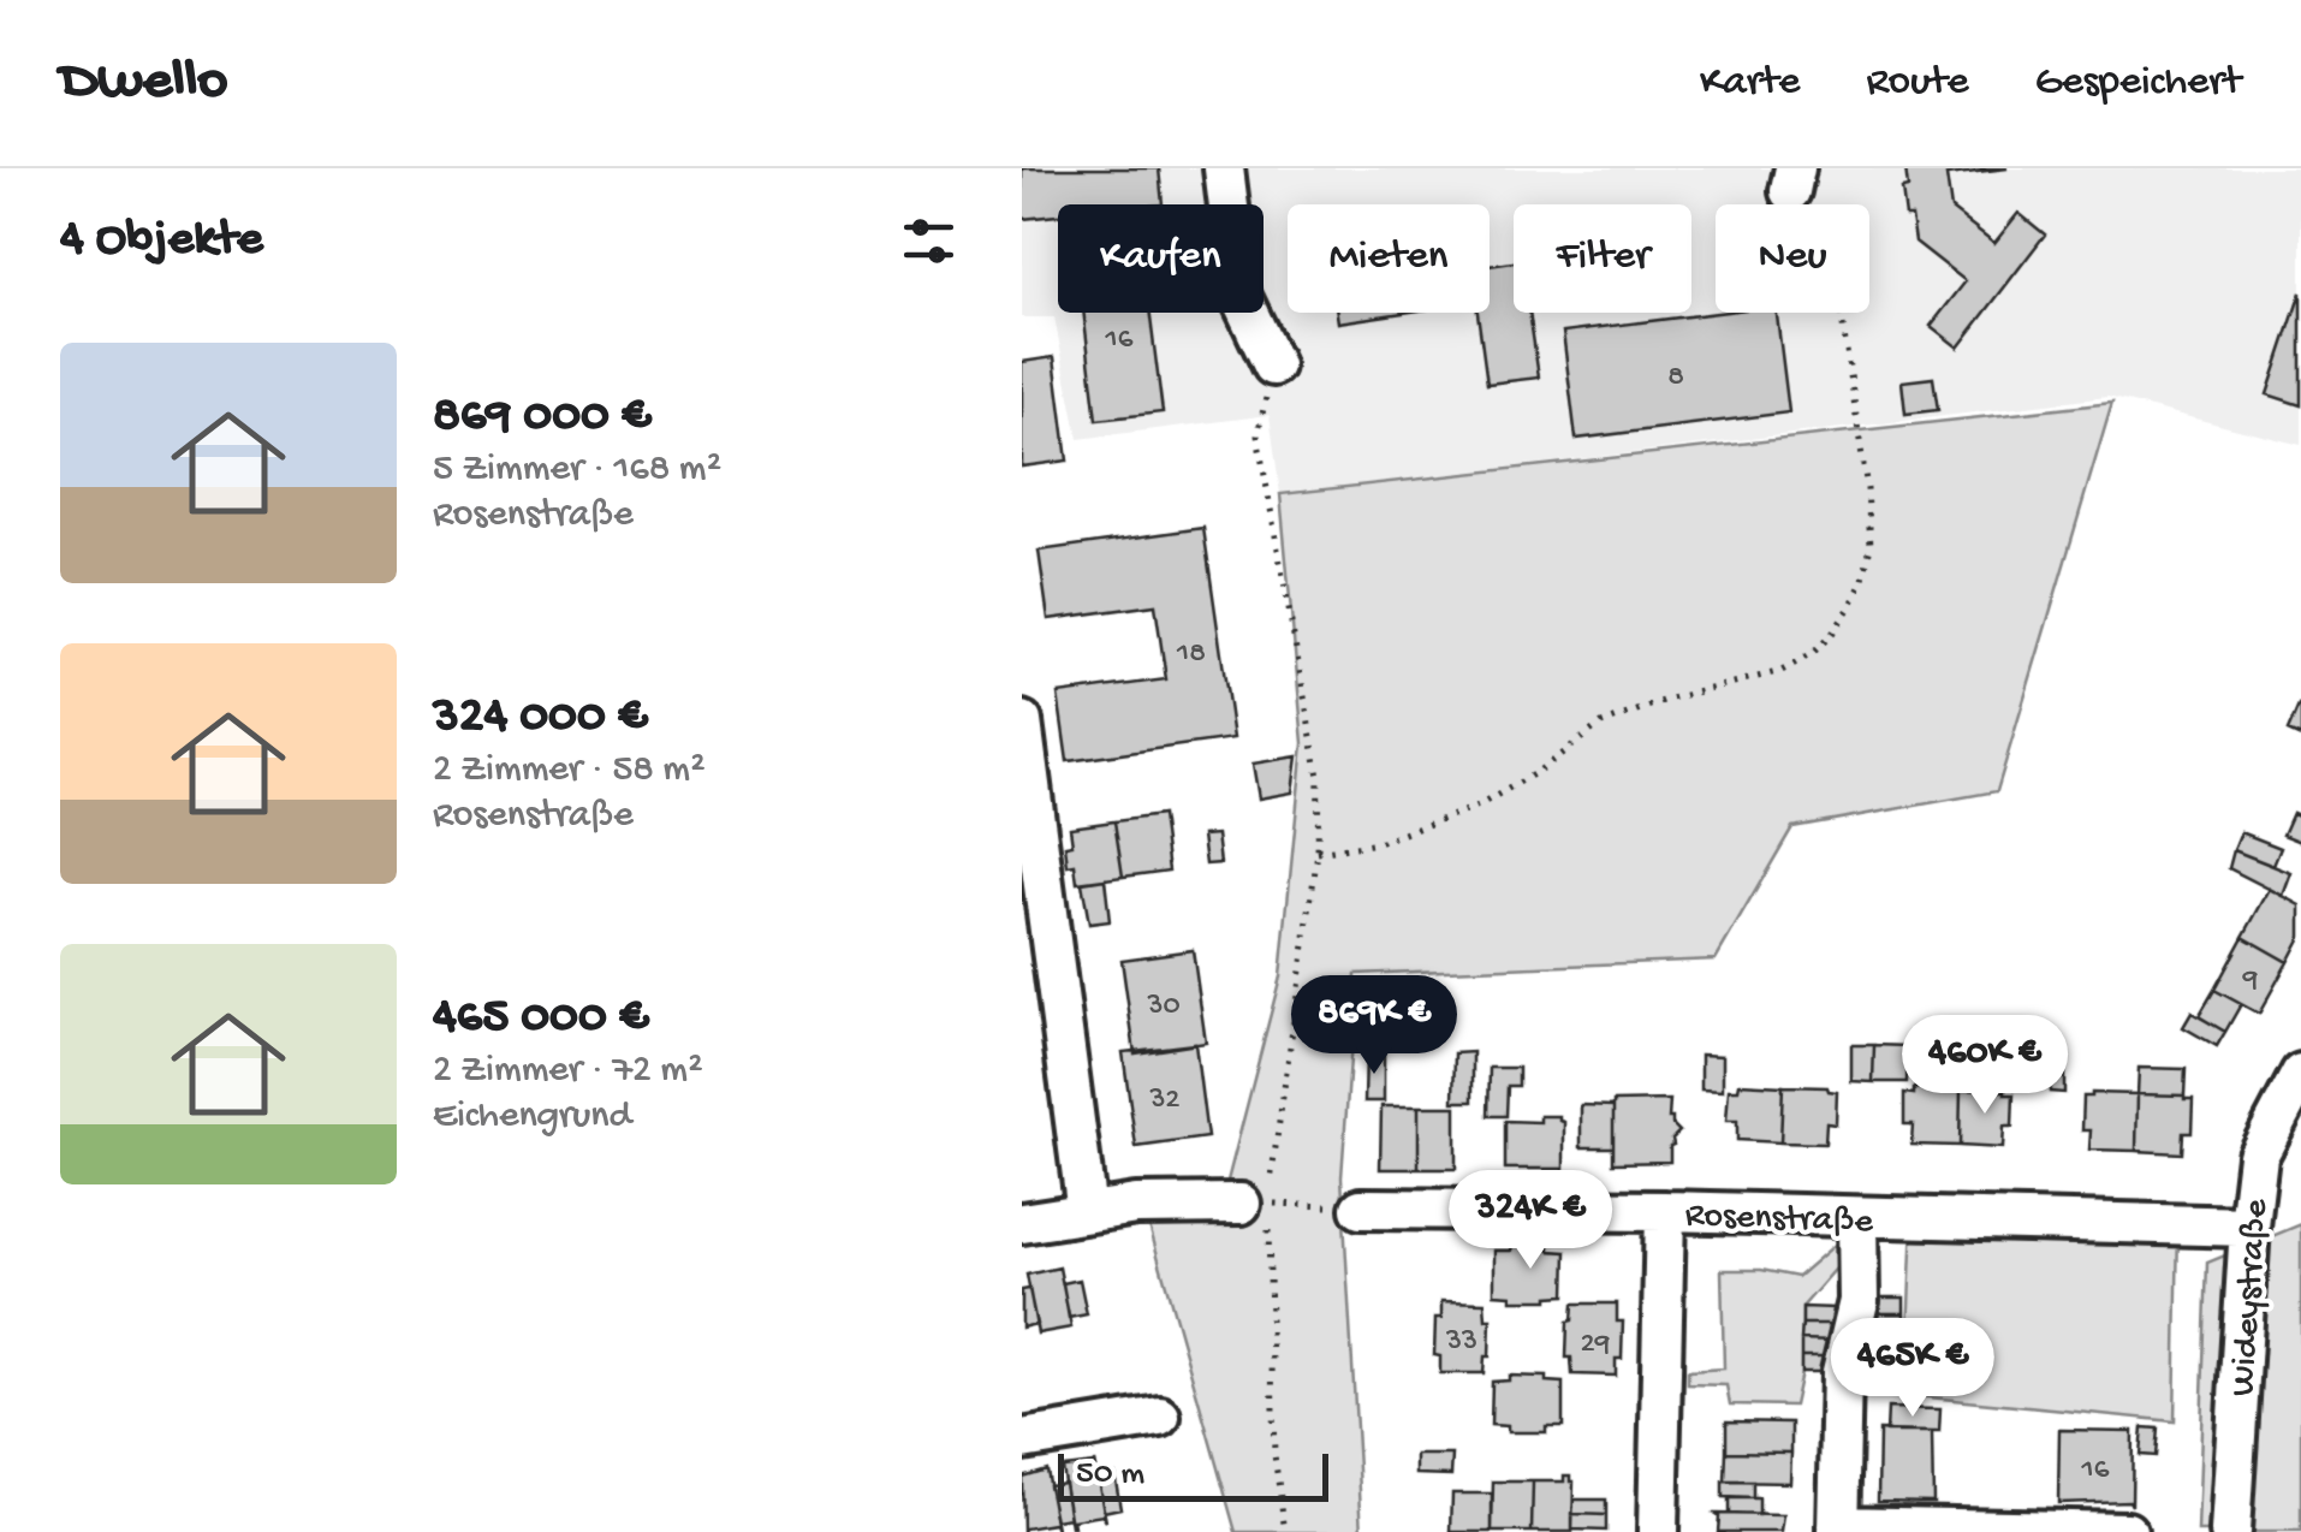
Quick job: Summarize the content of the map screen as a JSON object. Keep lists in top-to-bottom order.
{
  "streets": {
    "street": ["Rosenstraße", "Wideystraße"]
  },
  "crossings": [
    ["Rosenstraße", "Wideystraße"]
  ],
  "house_numbers": [
    "16",
    "8",
    "18",
    "9",
    "30",
    "32",
    "33",
    "29",
    "16"
  ],
  "scale_bar": "50 m",
  "page": {
    "header": "Dwello",
    "nav": ["Karte", "Route", "Gespeichert"],
    "heading": "4 Objekte",
    "chip": [
      "Kaufen",
      "Mieten",
      "Filter",
      "Neu"
    ],
    "list": [
      {
        "name": "869 000 €",
        "note": "5 Zimmer · 168 m² · Rosenstraße"
      },
      {
        "name": "324 000 €",
        "note": "2 Zimmer · 58 m² · Rosenstraße"
      },
      {
        "name": "465 000 €",
        "note": "2 Zimmer · 72 m² · Eichengrund"
      }
    ],
    "price": [
      "869K €",
      "460K €",
      "324K €",
      "465K €"
    ],
    "scale": "50 m"
  }
}
